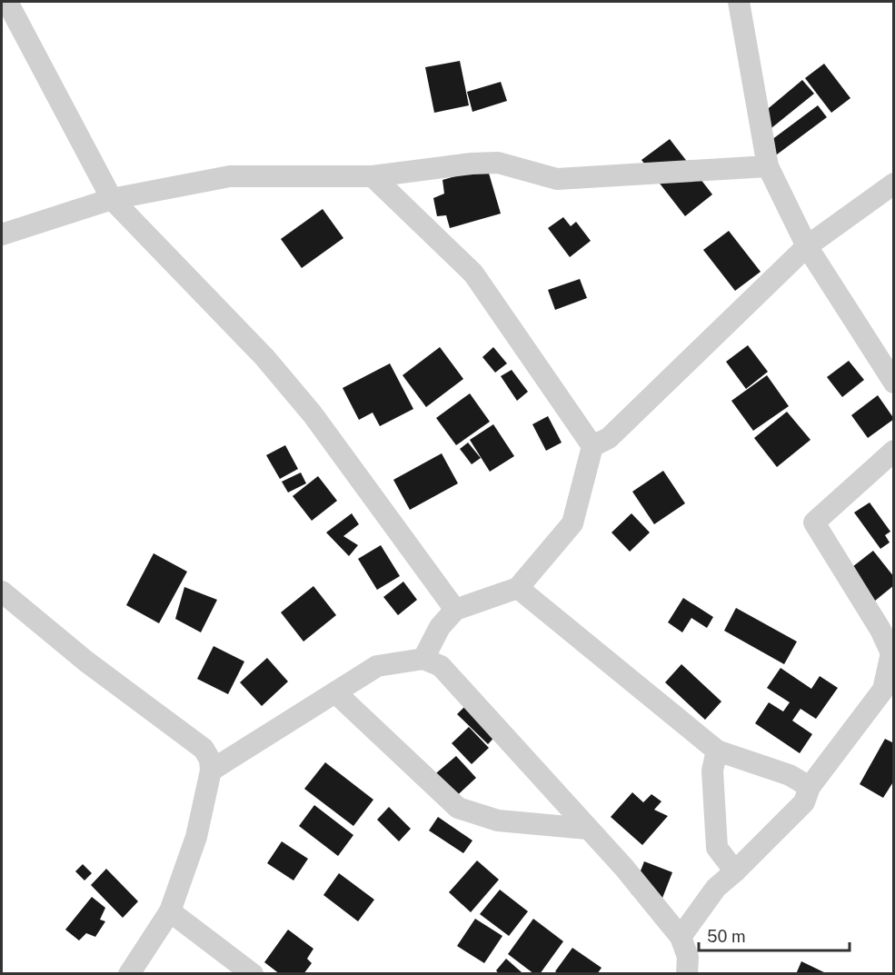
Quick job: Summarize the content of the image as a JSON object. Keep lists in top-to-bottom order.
{
  "scale_bar": "50 m"
}
